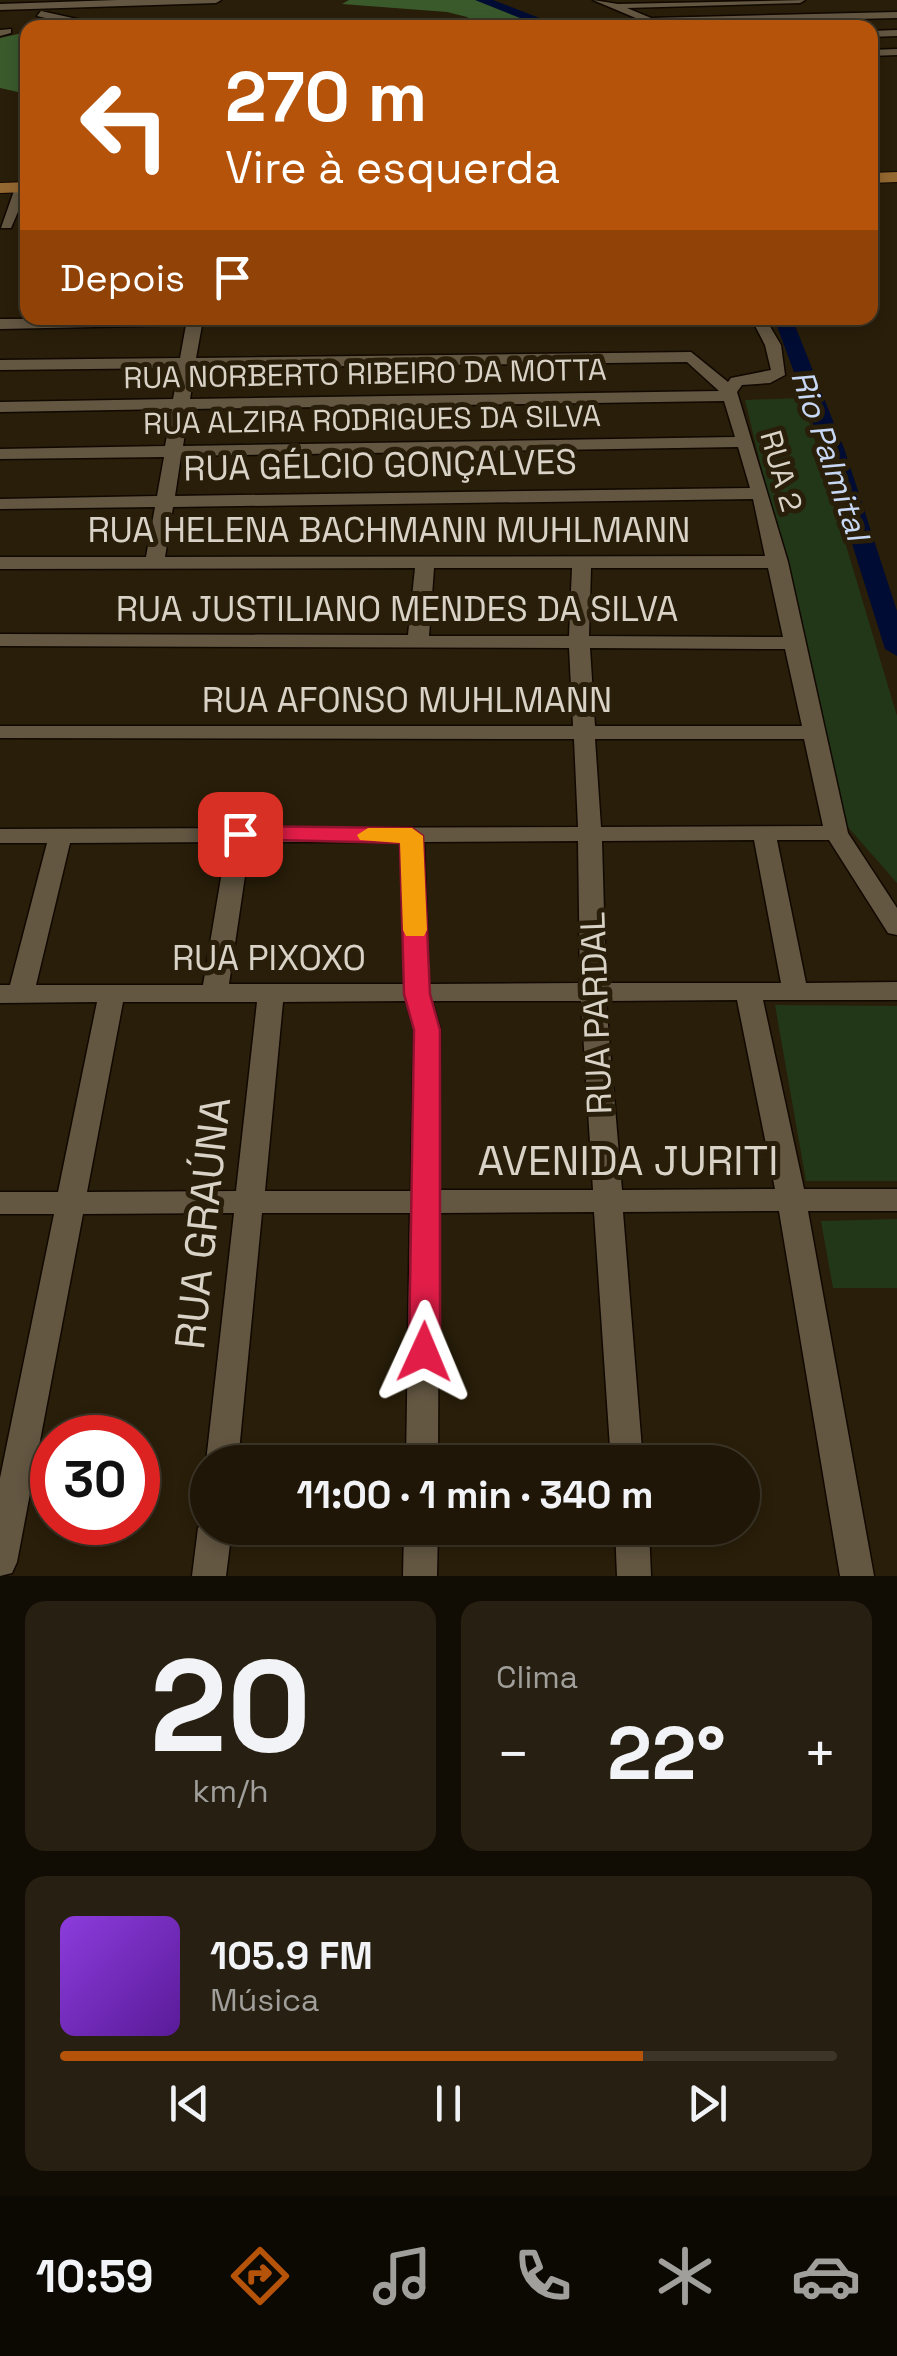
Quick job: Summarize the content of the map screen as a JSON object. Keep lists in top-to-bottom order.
{
  "streets": {
    "street": [
      "RUA NORBERTO RIBEIRO DA MOTTA",
      "RUA ALZIRA RODRIGUES DA SILVA",
      "RUA GÉLCIO GONÇALVES",
      "RUA 2",
      "RUA HELENA BACHMANN MUHLMANN",
      "RUA JUSTILIANO MENDES DA SILVA",
      "RUA AFONSO MUHLMANN",
      "RUA PIXOXO",
      "RUA PARDAL",
      "AVENIDA JURITI",
      "RUA GRAÚNA"
    ]
  },
  "crossings": [
    ["RUA NORBERTO RIBEIRO DA MOTTA", "RUA 2"],
    ["RUA ALZIRA RODRIGUES DA SILVA", "RUA 2"],
    ["RUA GÉLCIO GONÇALVES", "RUA 2"],
    ["RUA 2", "RUA HELENA BACHMANN MUHLMANN"],
    ["RUA 2", "RUA JUSTILIANO MENDES DA SILVA"],
    ["RUA 2", "RUA AFONSO MUHLMANN"],
    ["RUA HELENA BACHMANN MUHLMANN", "RUA PARDAL"],
    ["RUA JUSTILIANO MENDES DA SILVA", "RUA PARDAL"],
    ["RUA AFONSO MUHLMANN", "RUA PARDAL"],
    ["RUA PIXOXO", "RUA PARDAL"],
    ["RUA PIXOXO", "RUA GRAÚNA"],
    ["RUA PARDAL", "AVENIDA JURITI"],
    ["AVENIDA JURITI", "RUA GRAÚNA"]
  ],
  "water": ["Rio Palmital"],
  "page": {
    "turn": ["270 m", "Vire à esquerda"],
    "then": "Depois",
    "limit": "30",
    "trip": "11:00 · 1 min · 340 m",
    "tile": [
      ["20", "km/h"],
      "Clima"
    ],
    "heat": ["−", "22°", "+"],
    "song": ["105.9 FM", "Música"],
    "tabs": "10:59"
  }
}
